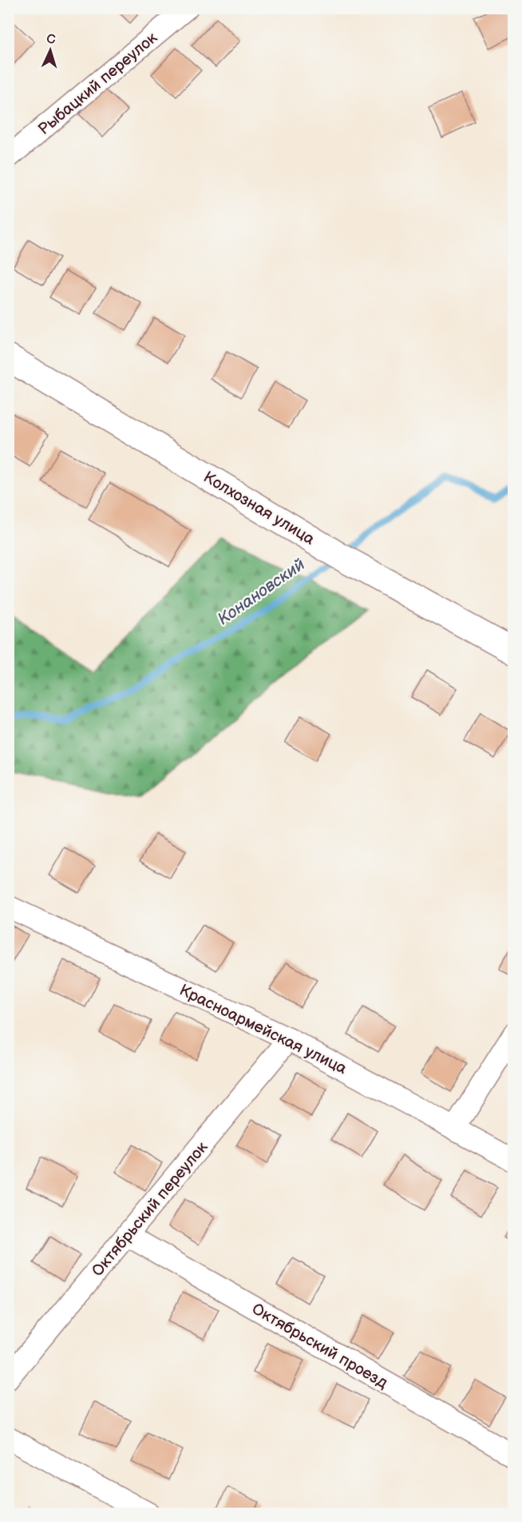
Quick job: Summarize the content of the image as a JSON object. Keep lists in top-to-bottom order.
{
  "streets": {
    "street": [
      "Рыбацкий переулок",
      "Колхозная улица",
      "Красноармейская улица",
      "Октябрьский переулок",
      "Октябрьский проезд"
    ]
  },
  "crossings": [
    ["Красноармейская улица", "Октябрьский переулок"],
    ["Октябрьский переулок", "Октябрьский проезд"]
  ],
  "water": ["Конановский"],
  "north": "top"
}
